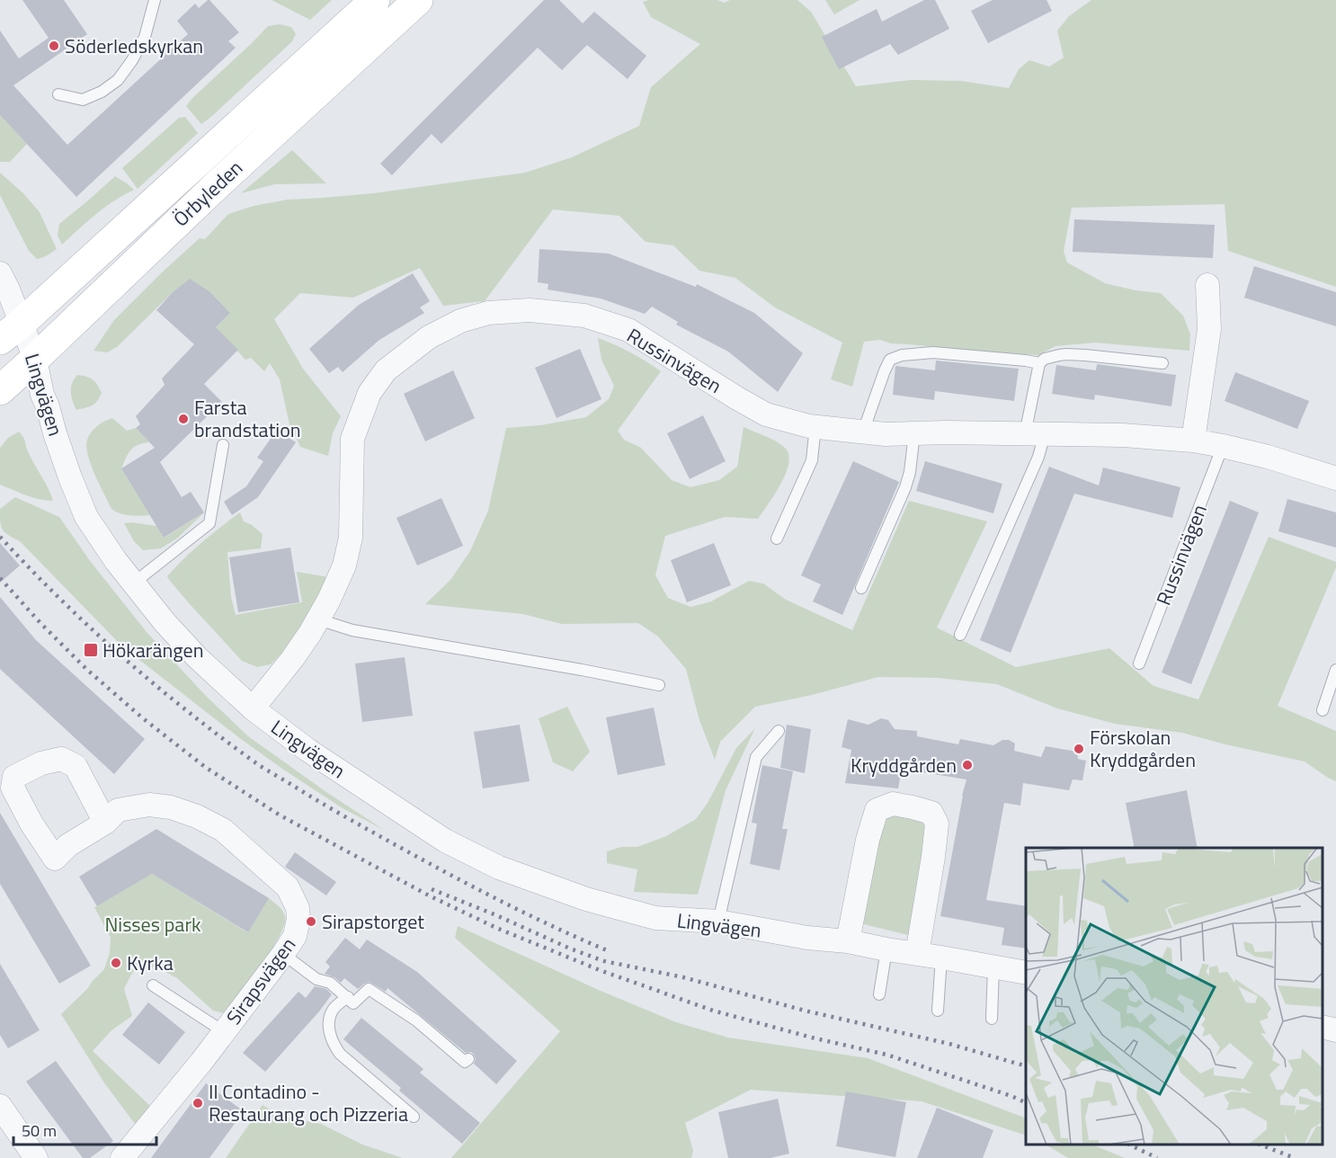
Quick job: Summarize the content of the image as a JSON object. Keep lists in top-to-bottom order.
{
  "streets": {
    "main road": ["Örbyleden"],
    "street": ["Russinvägen", "Lingvägen", "Sirapsvägen"]
  },
  "crossings": [
    ["Örbyleden", "Lingvägen"],
    ["Russinvägen", "Lingvägen"]
  ],
  "parks": ["Nisses park"],
  "places": {
    "other": [
      "Söderledskyrkan",
      "Farsta brandstation",
      "Förskolan Kryddgården",
      "Kryddgården",
      "Sirapstorget",
      "Kyrka",
      "Il Contadino - Restaurang och Pizzeria"
    ],
    "transit": ["Hökarängen"]
  },
  "scale_bar": "50 m"
}
